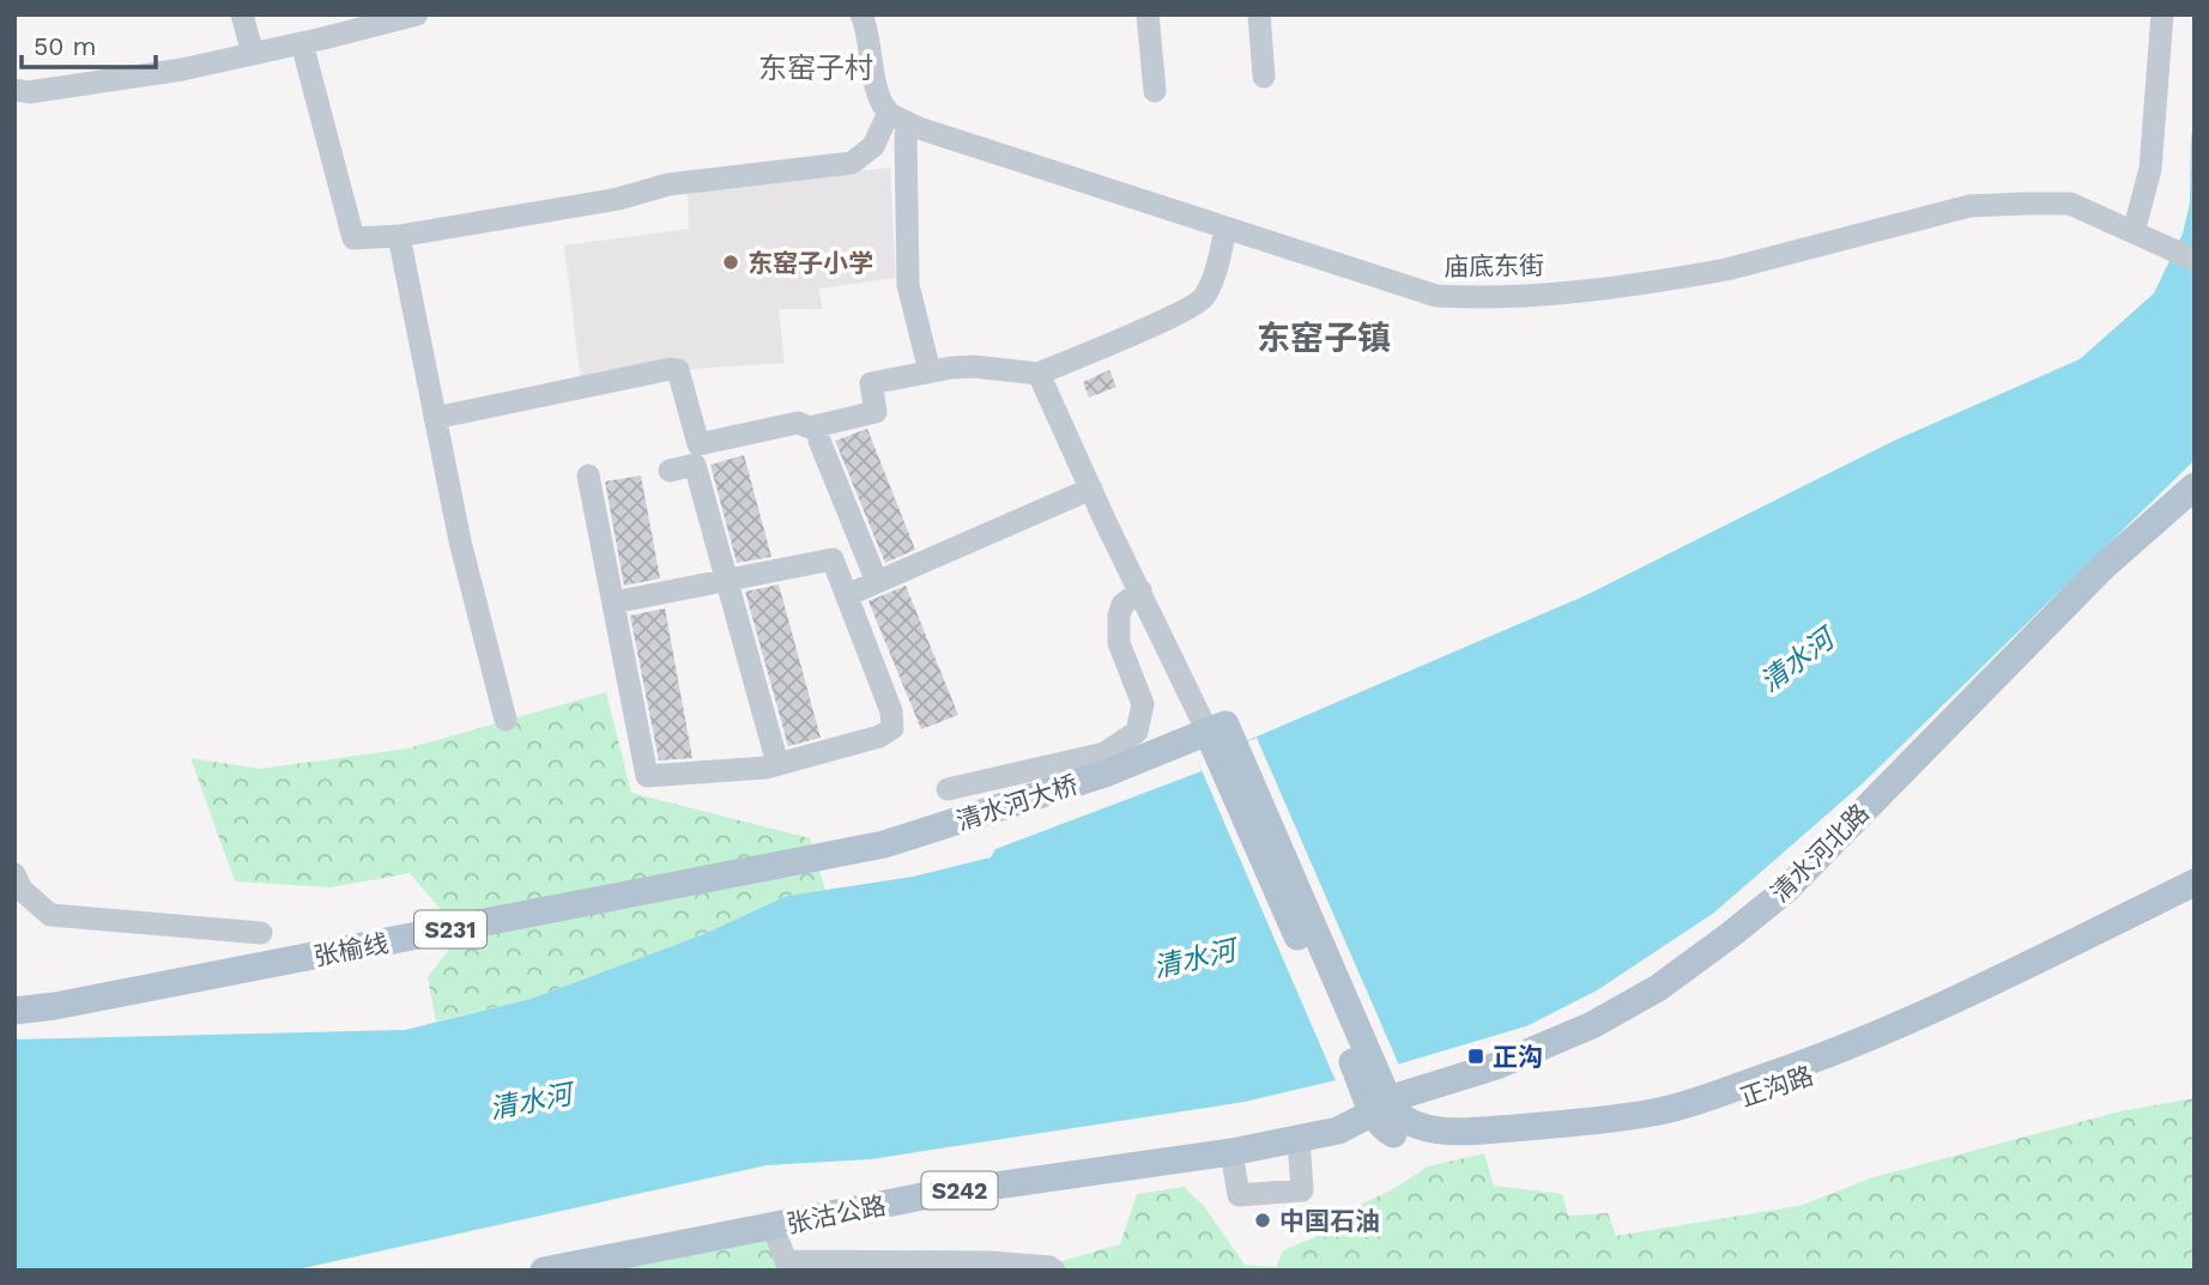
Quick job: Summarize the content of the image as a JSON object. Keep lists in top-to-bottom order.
{
  "streets": {
    "main road": [
      "清水河大桥",
      "清水河北路",
      "S231",
      "张榆线",
      "正沟路",
      "S242",
      "张沽公路"
    ],
    "street": ["庙底东街"]
  },
  "crossings": [
    ["清水河大桥", "张榆线"],
    ["清水河北路", "正沟路"],
    ["清水河北路", "张沽公路"],
    ["正沟路", "张沽公路"]
  ],
  "districts": ["东窑子村", "东窑子镇"],
  "water": ["清水河"],
  "places": {
    "other": ["东窑子小学", "中国石油"],
    "transit": ["正沟"]
  },
  "scale_bar": "50 m"
}
